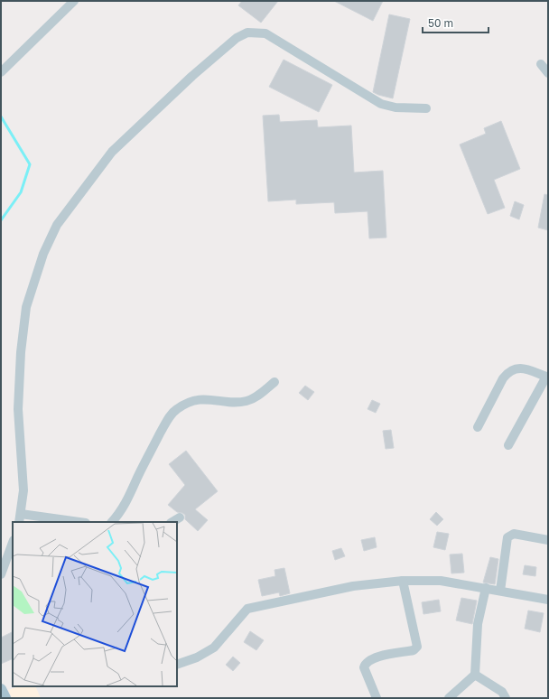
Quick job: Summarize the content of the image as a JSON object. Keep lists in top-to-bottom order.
{
  "scale_bar": "50 m"
}
